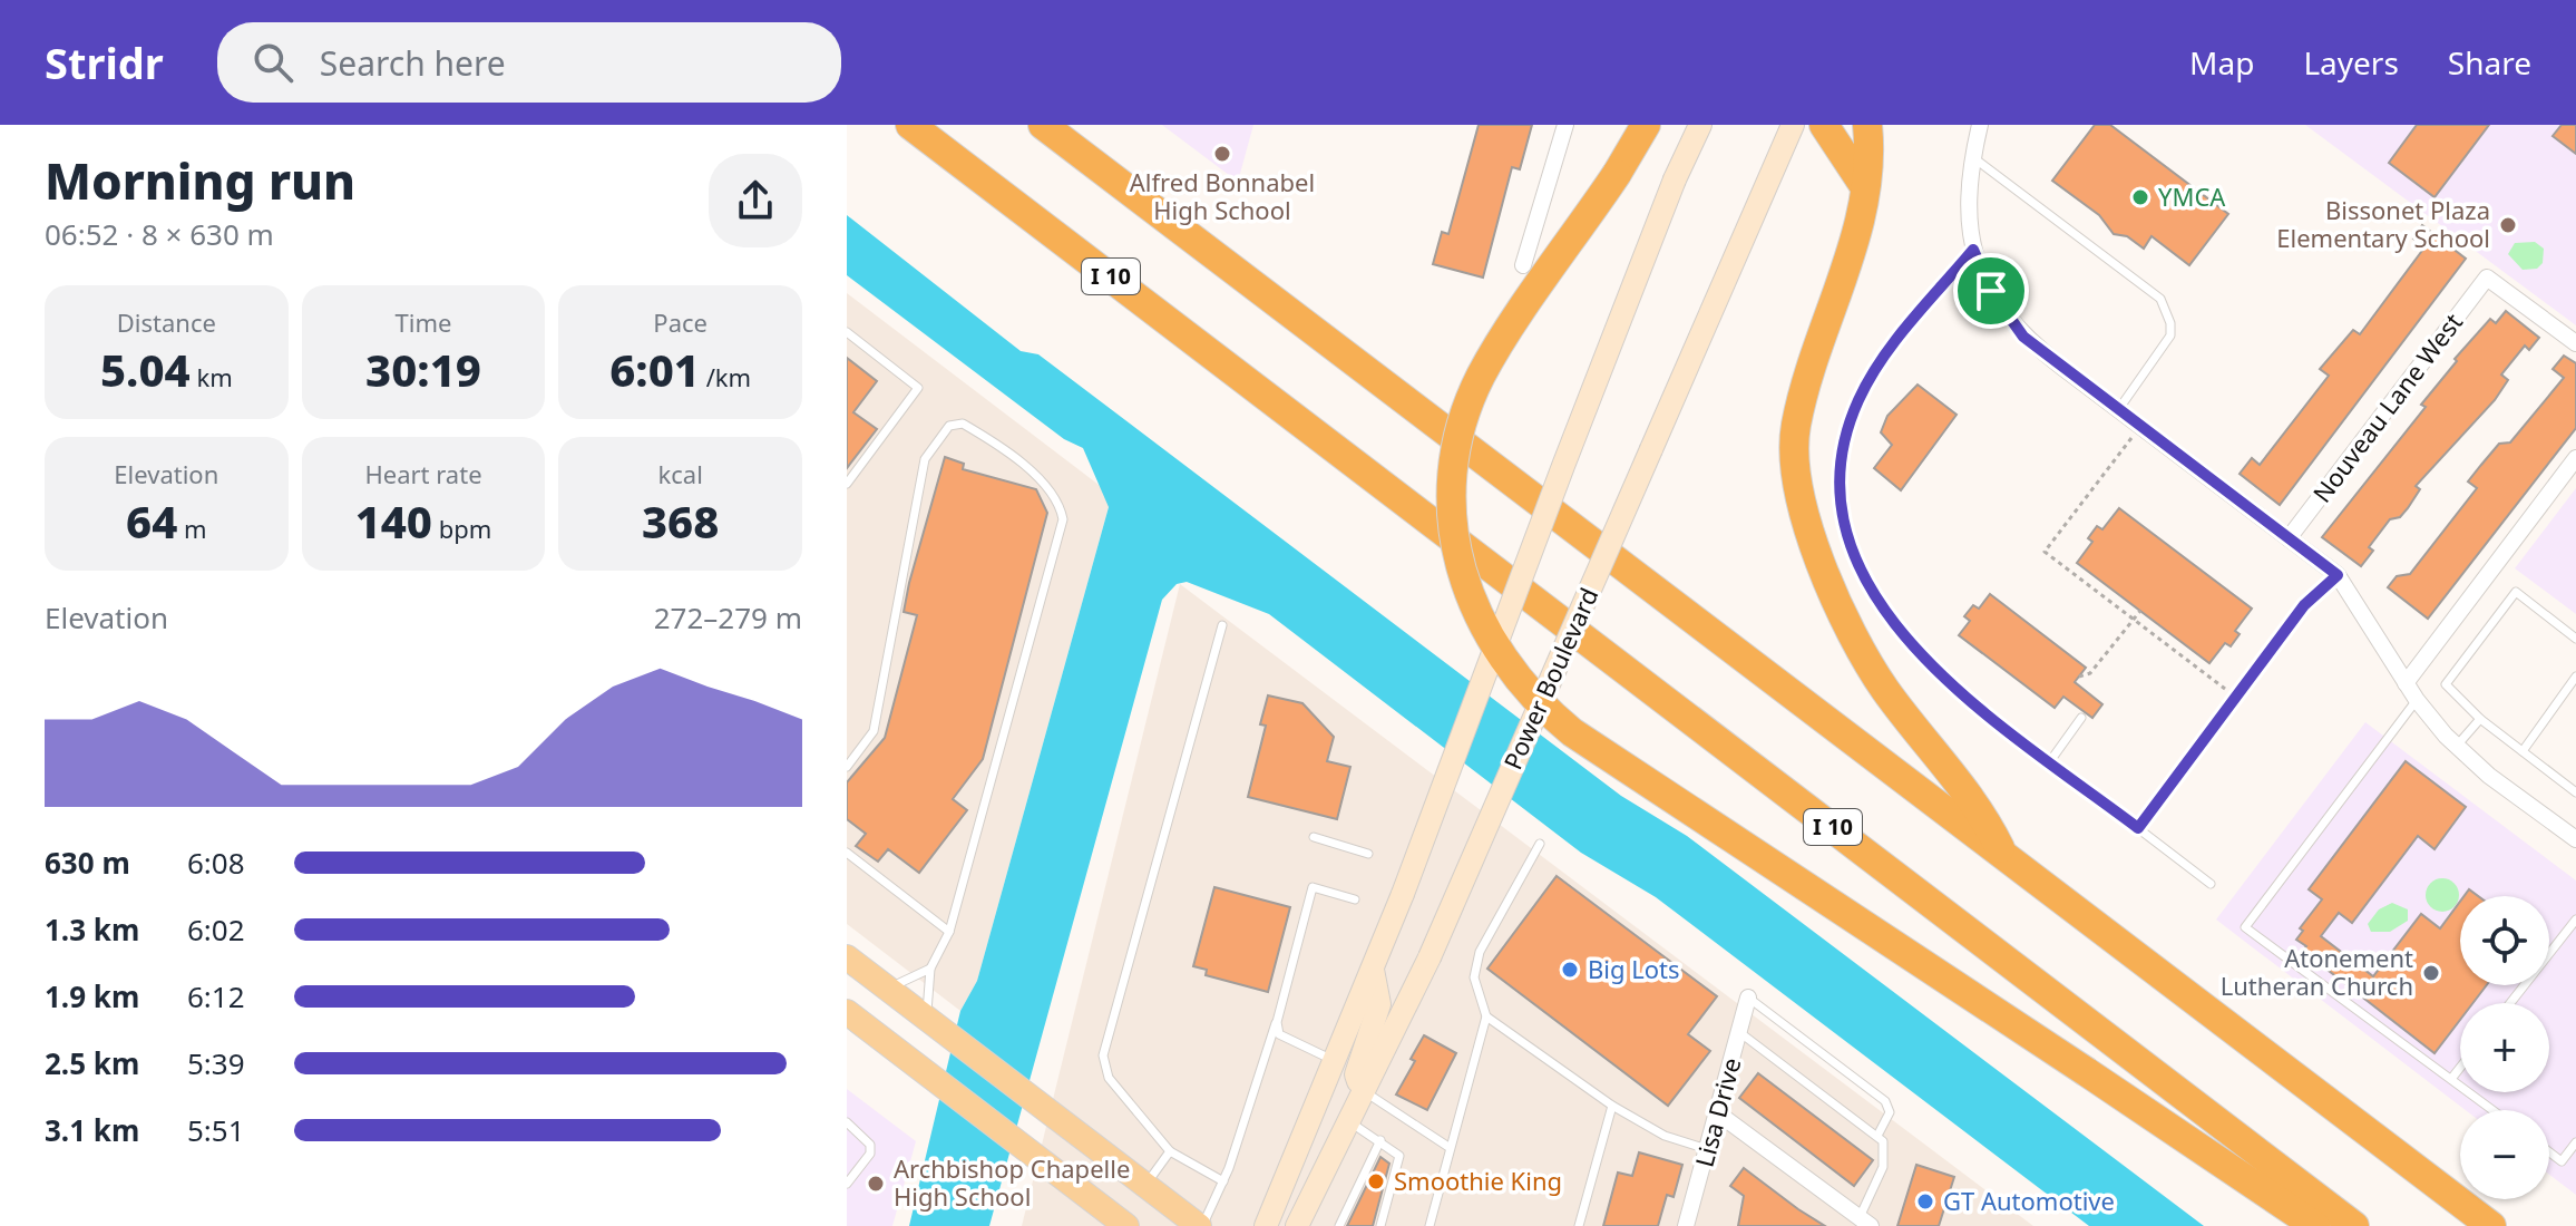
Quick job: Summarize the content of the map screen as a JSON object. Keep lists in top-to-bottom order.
{
  "streets": {
    "highway": ["I 10"],
    "main road": ["Power Boulevard"],
    "street": ["Nouveau Lane West", "Lisa Drive"]
  },
  "places": [
    "Alfred Bonnabel High School",
    "YMCA",
    "Bissonet Plaza Elementary School",
    "Big Lots",
    "Atonement Lutheran Church",
    "Smoothie King",
    "Archbishop Chapelle High School",
    "GT Automotive"
  ],
  "page": {
    "header": "Stridr",
    "search": "Search here",
    "nav": ["Map", "Layers", "Share"],
    "heading": ["Morning run", "06:52 · 8 × 630 m"],
    "stats": [
      ["Distance", "5.04 km"],
      ["Time", "30:19"],
      ["Pace", "6:01 /km"],
      ["Elevation", "64 m"],
      ["Heart rate", "140 bpm"],
      ["kcal", "368"]
    ],
    "chart": ["Elevation", "272–279 m"],
    "list": [
      {
        "name": "630 m",
        "note": "6:08"
      },
      {
        "name": "1.3 km",
        "note": "6:02"
      },
      {
        "name": "1.9 km",
        "note": "6:12"
      },
      {
        "name": "2.5 km",
        "note": "5:39"
      },
      {
        "name": "3.1 km",
        "note": "5:51"
      }
    ],
    "map_buttons": ["+", "−"]
  }
}
